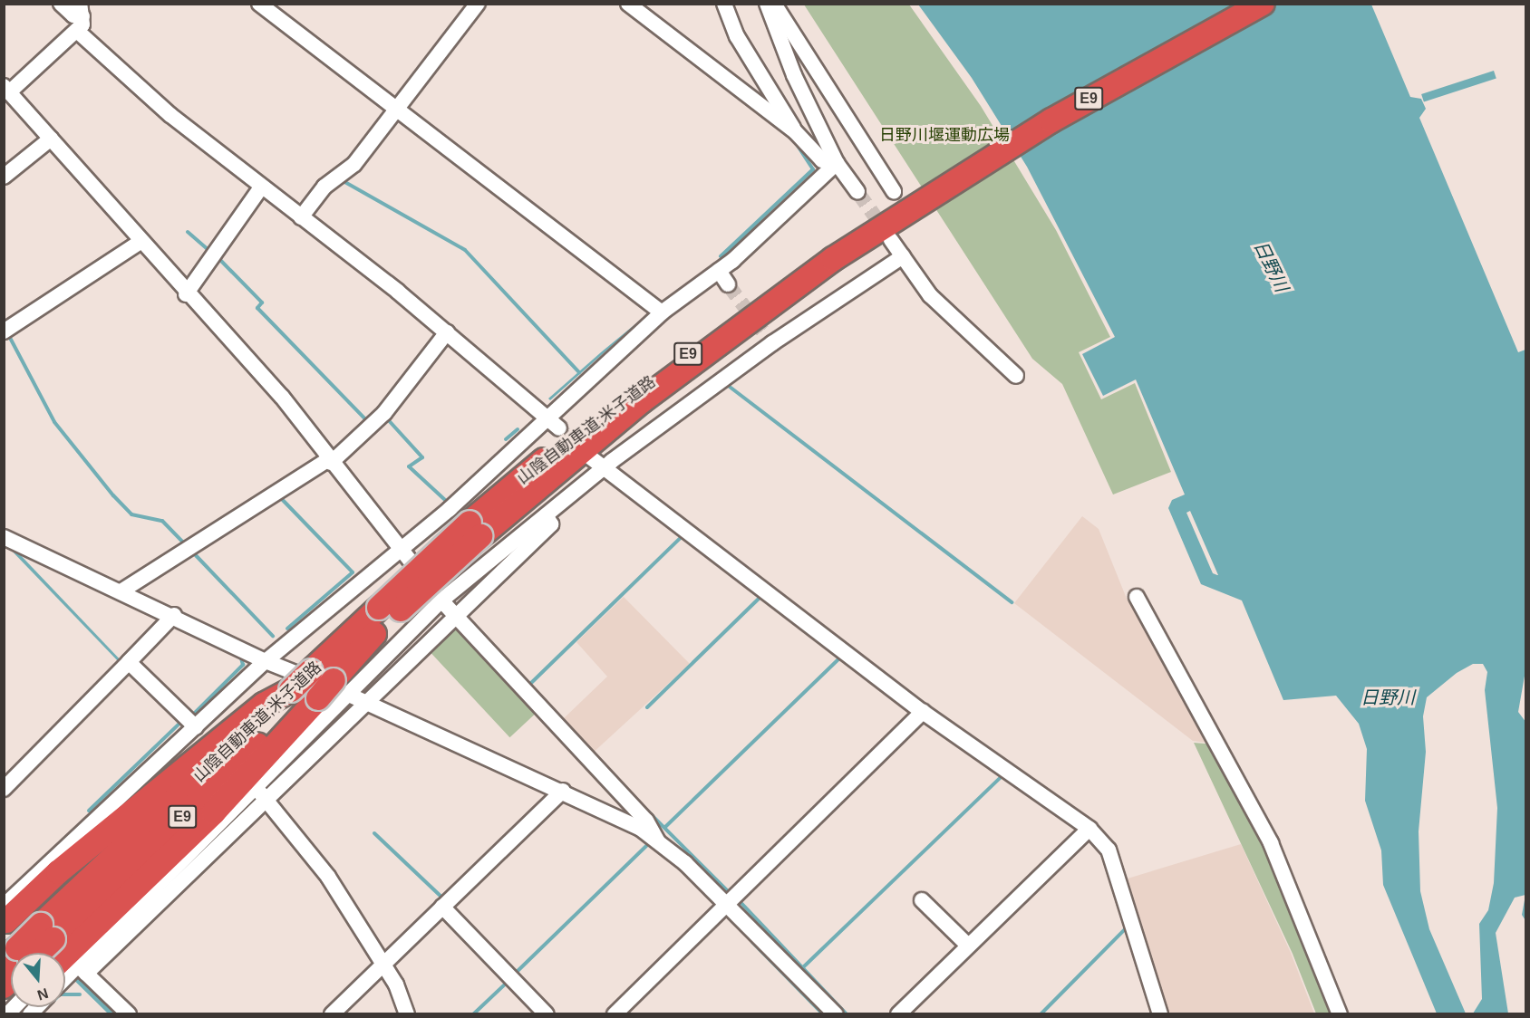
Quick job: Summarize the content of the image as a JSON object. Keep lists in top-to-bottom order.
{
  "streets": {
    "highway": ["E9", "山陰自動車道;米子道路"]
  },
  "water": ["日野川"],
  "parks": ["日野川堰運動広場"],
  "north": "bottom"
}
